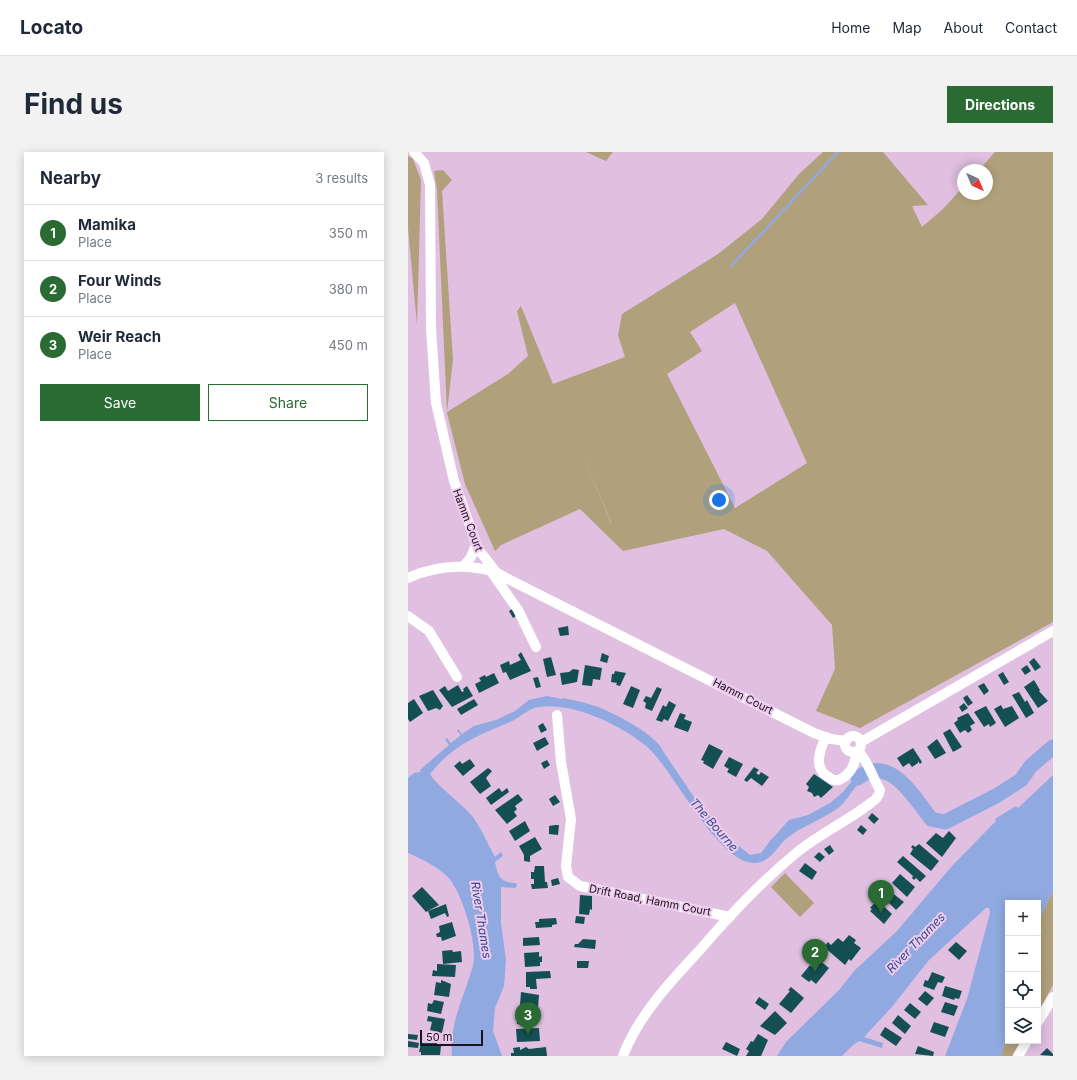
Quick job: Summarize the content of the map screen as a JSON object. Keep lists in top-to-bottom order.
{
  "streets": {
    "street": ["Hamm Court", "Drift Road, Hamm Court"]
  },
  "water": ["The Bourne", "River Thames"],
  "scale_bar": "50 m",
  "north": "bottom right",
  "page": {
    "header": "Locato",
    "nav": [
      "Home",
      "Map",
      "About",
      "Contact"
    ],
    "buttons": [
      "Directions",
      ["Save", "Share"]
    ],
    "title": "Find us",
    "heading": ["Nearby", "3 results"],
    "list": [
      {
        "mark": "1",
        "name": "Mamika",
        "note": "Place",
        "value": "350 m"
      },
      {
        "mark": "2",
        "name": "Four Winds",
        "note": "Place",
        "value": "380 m"
      },
      {
        "mark": "3",
        "name": "Weir Reach",
        "note": "Place",
        "value": "450 m"
      }
    ],
    "pins": ["1", "2", "3"],
    "map_buttons": ["+", "−"],
    "scale": "50 m"
  }
}
